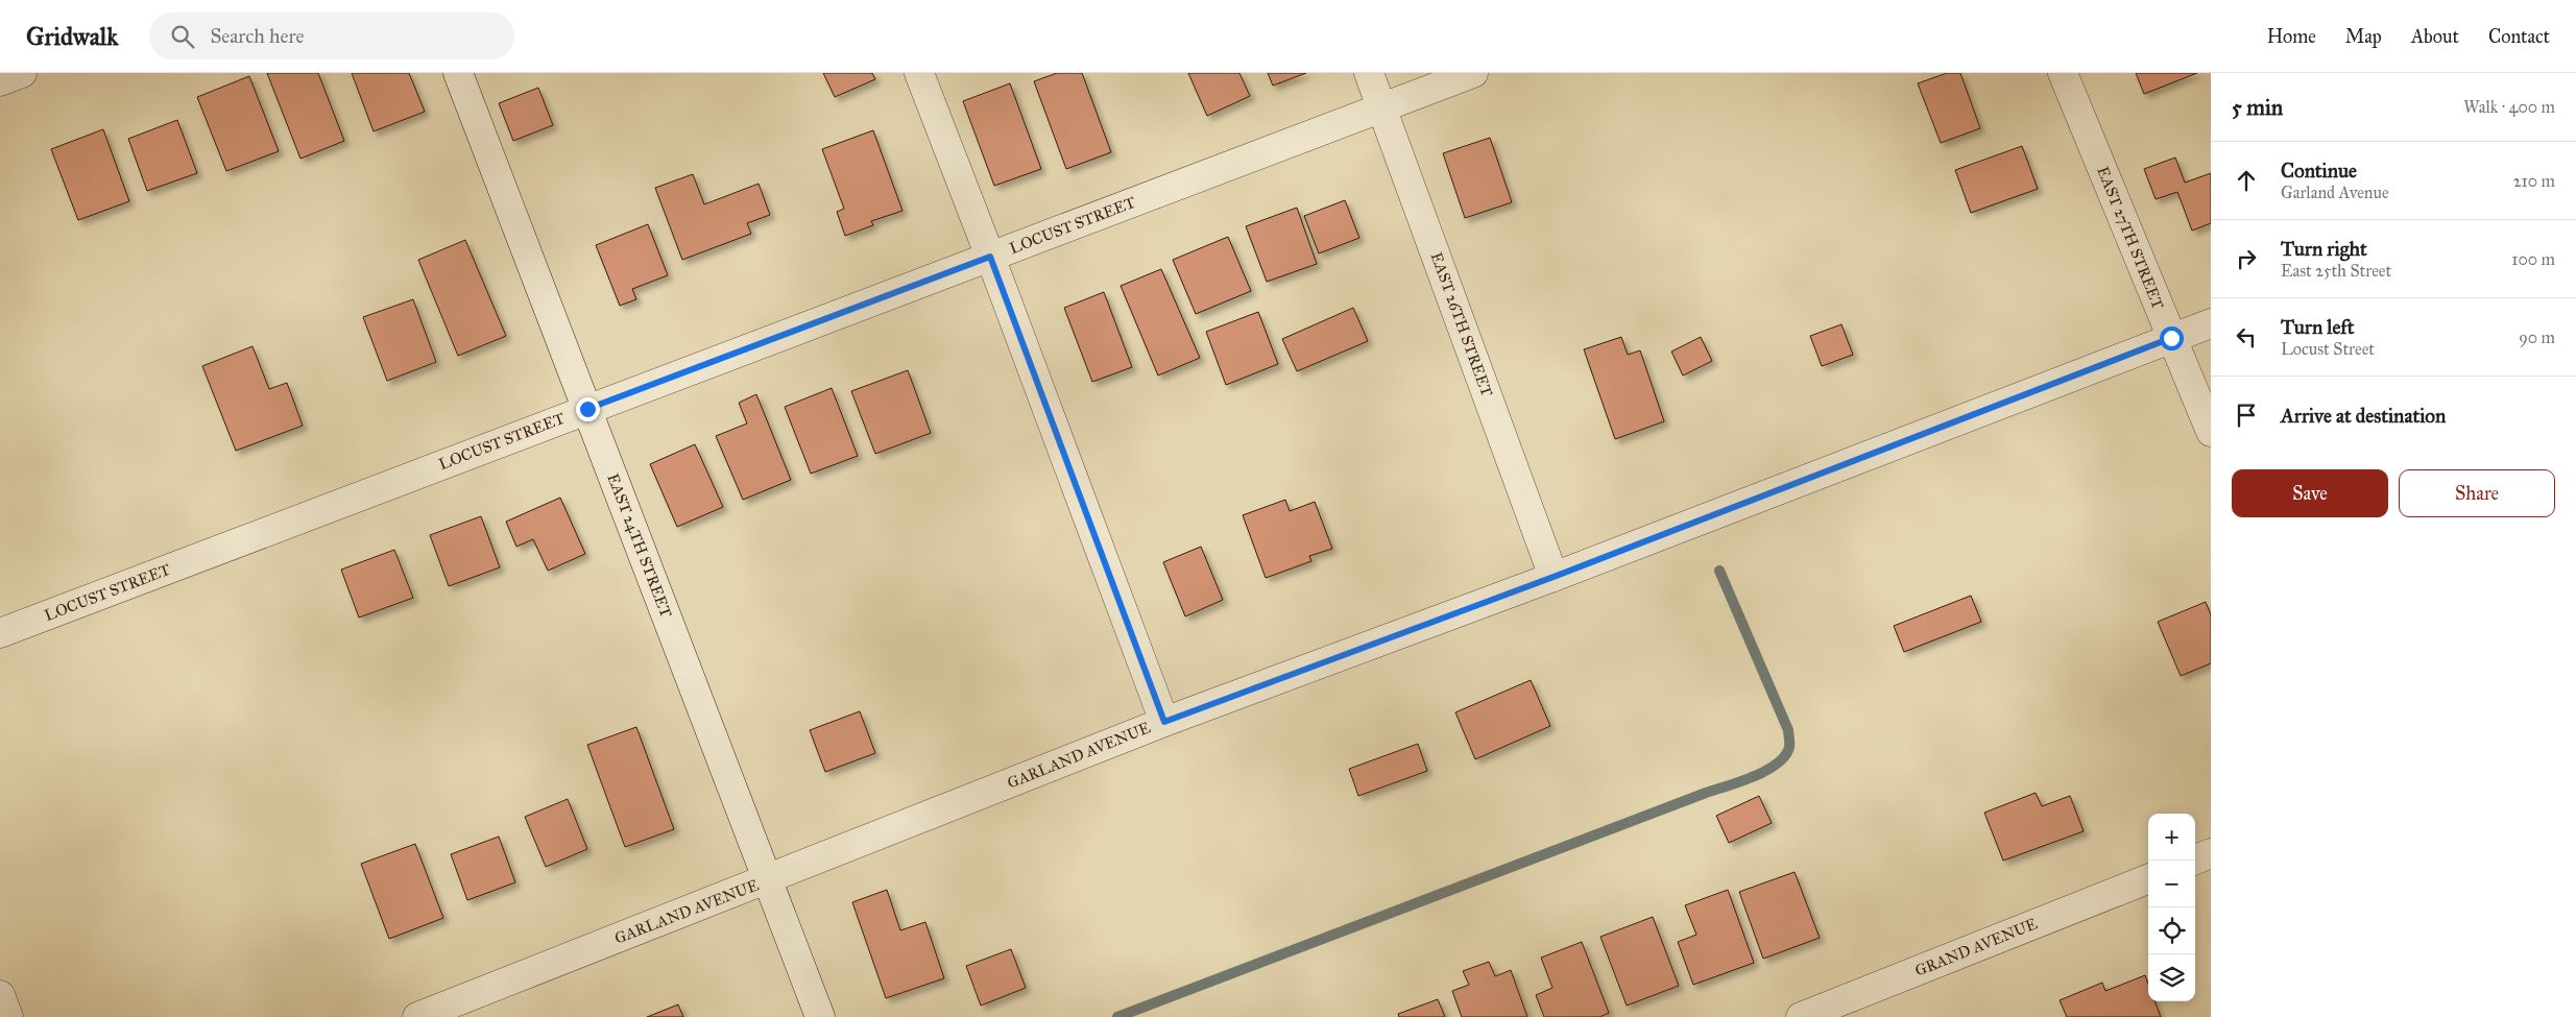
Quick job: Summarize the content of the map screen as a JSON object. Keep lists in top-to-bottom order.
{
  "streets": {
    "street": [
      "LOCUST STREET",
      "EAST 27TH STREET",
      "EAST 26TH STREET",
      "EAST 24TH STREET",
      "GARLAND AVENUE",
      "GRAND AVENUE"
    ]
  },
  "crossings": [
    ["LOCUST STREET", "EAST 26TH STREET"],
    ["LOCUST STREET", "EAST 24TH STREET"],
    ["EAST 27TH STREET", "GARLAND AVENUE"],
    ["EAST 26TH STREET", "GARLAND AVENUE"],
    ["EAST 24TH STREET", "GARLAND AVENUE"]
  ],
  "page": {
    "header": "Gridwalk",
    "search": "Search here",
    "nav": [
      "Home",
      "Map",
      "About",
      "Contact"
    ],
    "heading": ["5 min", "Walk · 400 m"],
    "list": [
      ["Continue", "Garland Avenue", "210 m"],
      ["Turn right", "East 25th Street", "100 m"],
      ["Turn left", "Locust Street", "90 m"],
      "Arrive at destination"
    ],
    "buttons": ["Save", "Share"],
    "map_buttons": ["+", "−"]
  }
}
